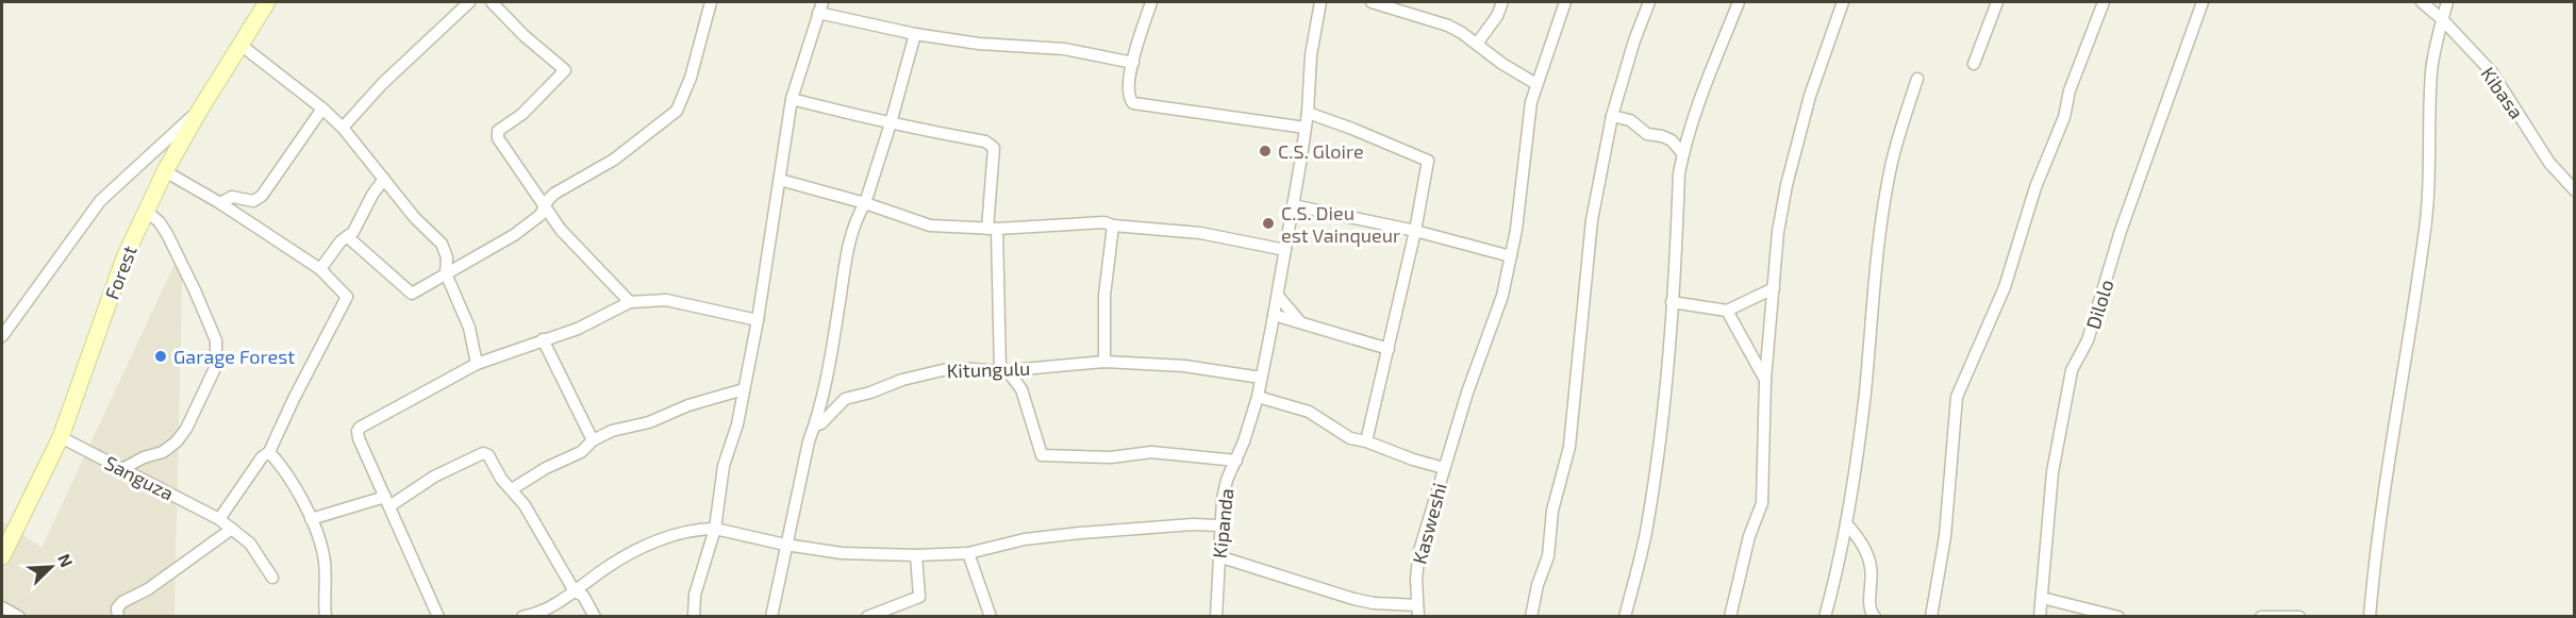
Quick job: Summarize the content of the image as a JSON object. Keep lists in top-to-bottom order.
{
  "streets": {
    "street": [
      "Kibasa",
      "Forest",
      "Dilolo",
      "Kitungulu",
      "Sanguza",
      "Kipanda",
      "Kasweshi"
    ]
  },
  "crossings": [
    ["Forest", "Sanguza"],
    ["Kitungulu", "Kipanda"]
  ],
  "places": ["C.S. Gloire", "C.S. Dieu est Vainqueur", "Garage Forest"],
  "north": "top right"
}
